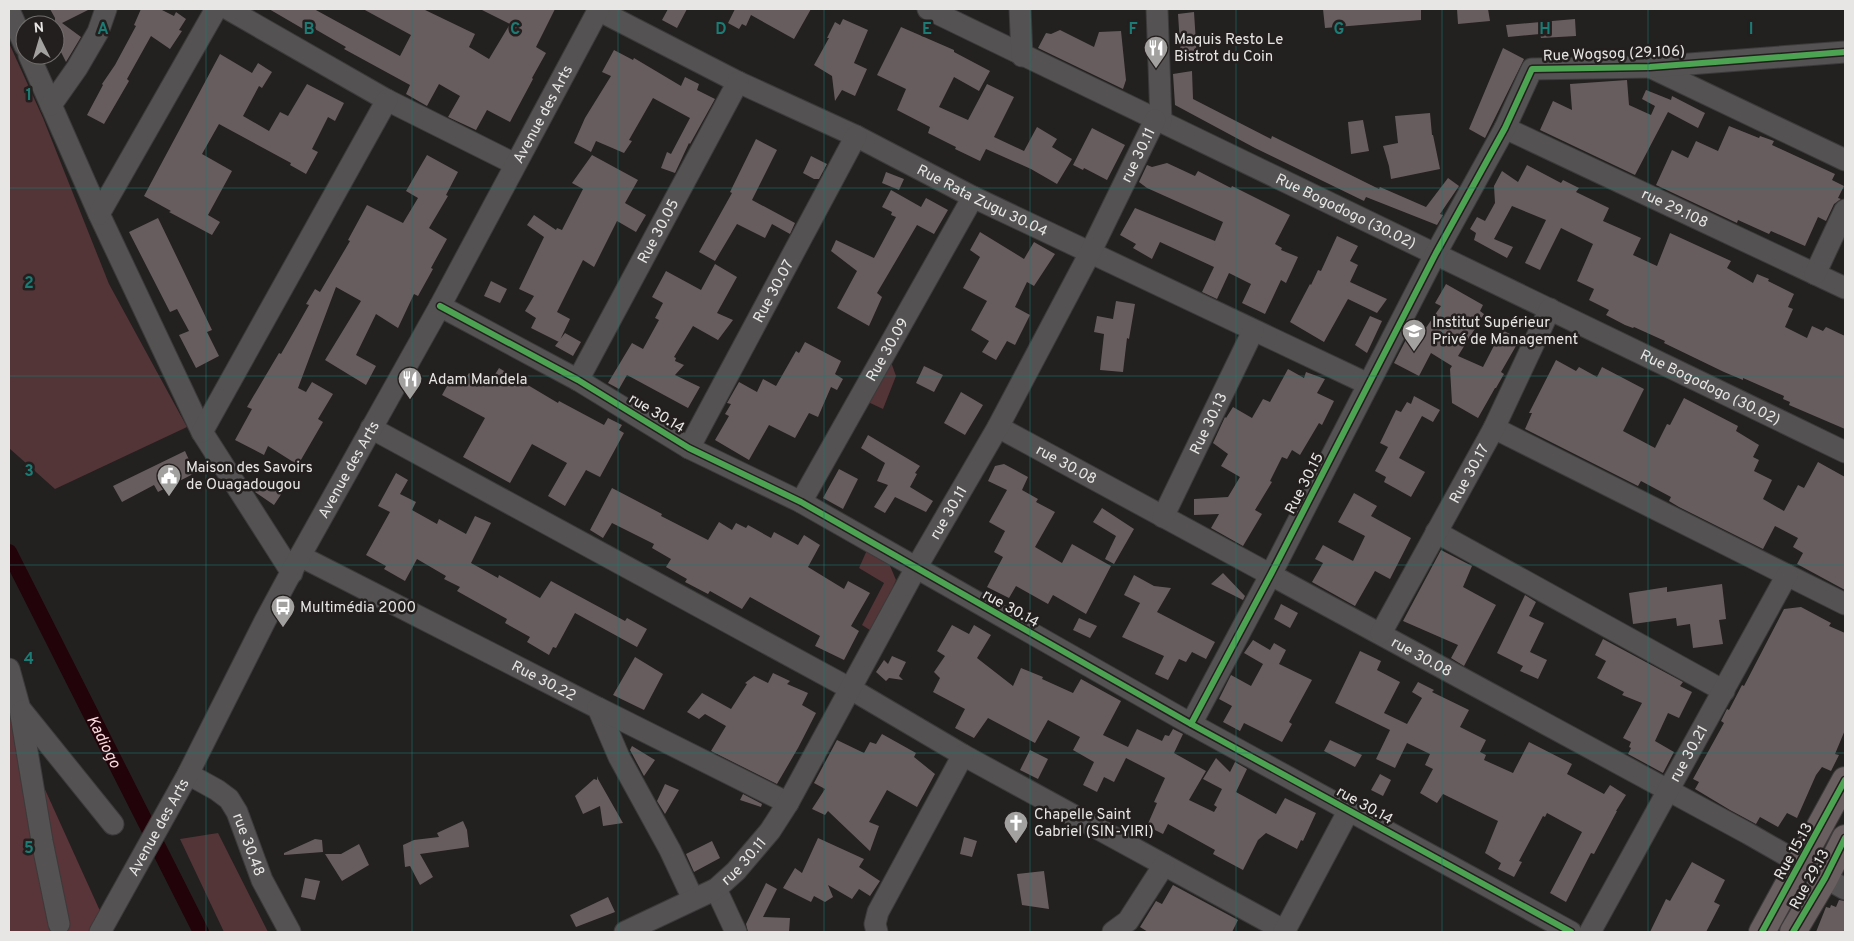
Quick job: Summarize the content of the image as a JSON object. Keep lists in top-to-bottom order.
{
  "streets": {
    "main road": ["Rue 15.13", "Rue 29.13"],
    "street": [
      "Rue Wogsog (29.106)",
      "Avenue des Arts",
      "rue 30.11",
      "Rue Rata Zugu 30.04",
      "rue 29.108",
      "Rue Bogodogo (30.02)",
      "Rue 30.05",
      "Rue 30.07",
      "Rue 30.09",
      "rue 30.14",
      "Rue 30.13",
      "rue 30.08",
      "Rue 30.17",
      "Rue 30.15",
      "Rue 30.22",
      "rue 30.21",
      "rue 30.48"
    ]
  },
  "crossings": [
    ["Rue Wogsog (29.106)", "rue 29.108"],
    ["Rue Wogsog (29.106)", "Rue Bogodogo (30.02)"],
    ["Rue Wogsog (29.106)", "Rue 30.15"],
    ["Avenue des Arts", "Rue Rata Zugu 30.04"],
    ["Avenue des Arts", "rue 30.14"],
    ["Avenue des Arts", "Rue 30.22"],
    ["Avenue des Arts", "rue 30.48"],
    ["rue 30.11", "Rue Rata Zugu 30.04"],
    ["rue 30.11", "Rue Bogodogo (30.02)"],
    ["rue 30.11", "rue 30.14"],
    ["rue 30.11", "rue 30.08"],
    ["rue 30.11", "Rue 30.22"],
    ["Rue Rata Zugu 30.04", "Rue 30.05"],
    ["Rue Rata Zugu 30.04", "Rue 30.07"],
    ["Rue Rata Zugu 30.04", "Rue 30.09"],
    ["Rue Rata Zugu 30.04", "Rue 30.13"],
    ["Rue Rata Zugu 30.04", "Rue 30.15"],
    ["Rue Bogodogo (30.02)", "Rue 30.17"],
    ["Rue Bogodogo (30.02)", "Rue 30.15"],
    ["Rue 30.05", "rue 30.14"],
    ["Rue 30.07", "rue 30.14"],
    ["Rue 30.09", "rue 30.14"],
    ["rue 30.14", "Rue 30.15"],
    ["Rue 30.13", "rue 30.08"],
    ["rue 30.08", "Rue 30.17"],
    ["rue 30.08", "Rue 30.15"],
    ["rue 30.08", "rue 30.21"],
    ["rue 30.08", "Rue 15.13"],
    ["rue 30.08", "Rue 29.13"]
  ],
  "water": ["Kadiogo"],
  "places": {
    "restaurant": ["Maquis Resto Le Bistrot du Coin", "Adam Mandela"],
    "school or university": ["Institut Supérieur Privé de Management"],
    "public building": ["Maison des Savoirs de Ouagadougou"],
    "bus stop": ["Multimédia 2000"],
    "church": ["Chapelle Saint Gabriel (SIN-YIRI)"]
  },
  "north": "top",
  "grid": {
    "columns": [
      "A",
      "B",
      "C",
      "D",
      "E",
      "F",
      "G",
      "H",
      "I"
    ],
    "rows": [
      "1",
      "2",
      "3",
      "4",
      "5"
    ]
  }
}
